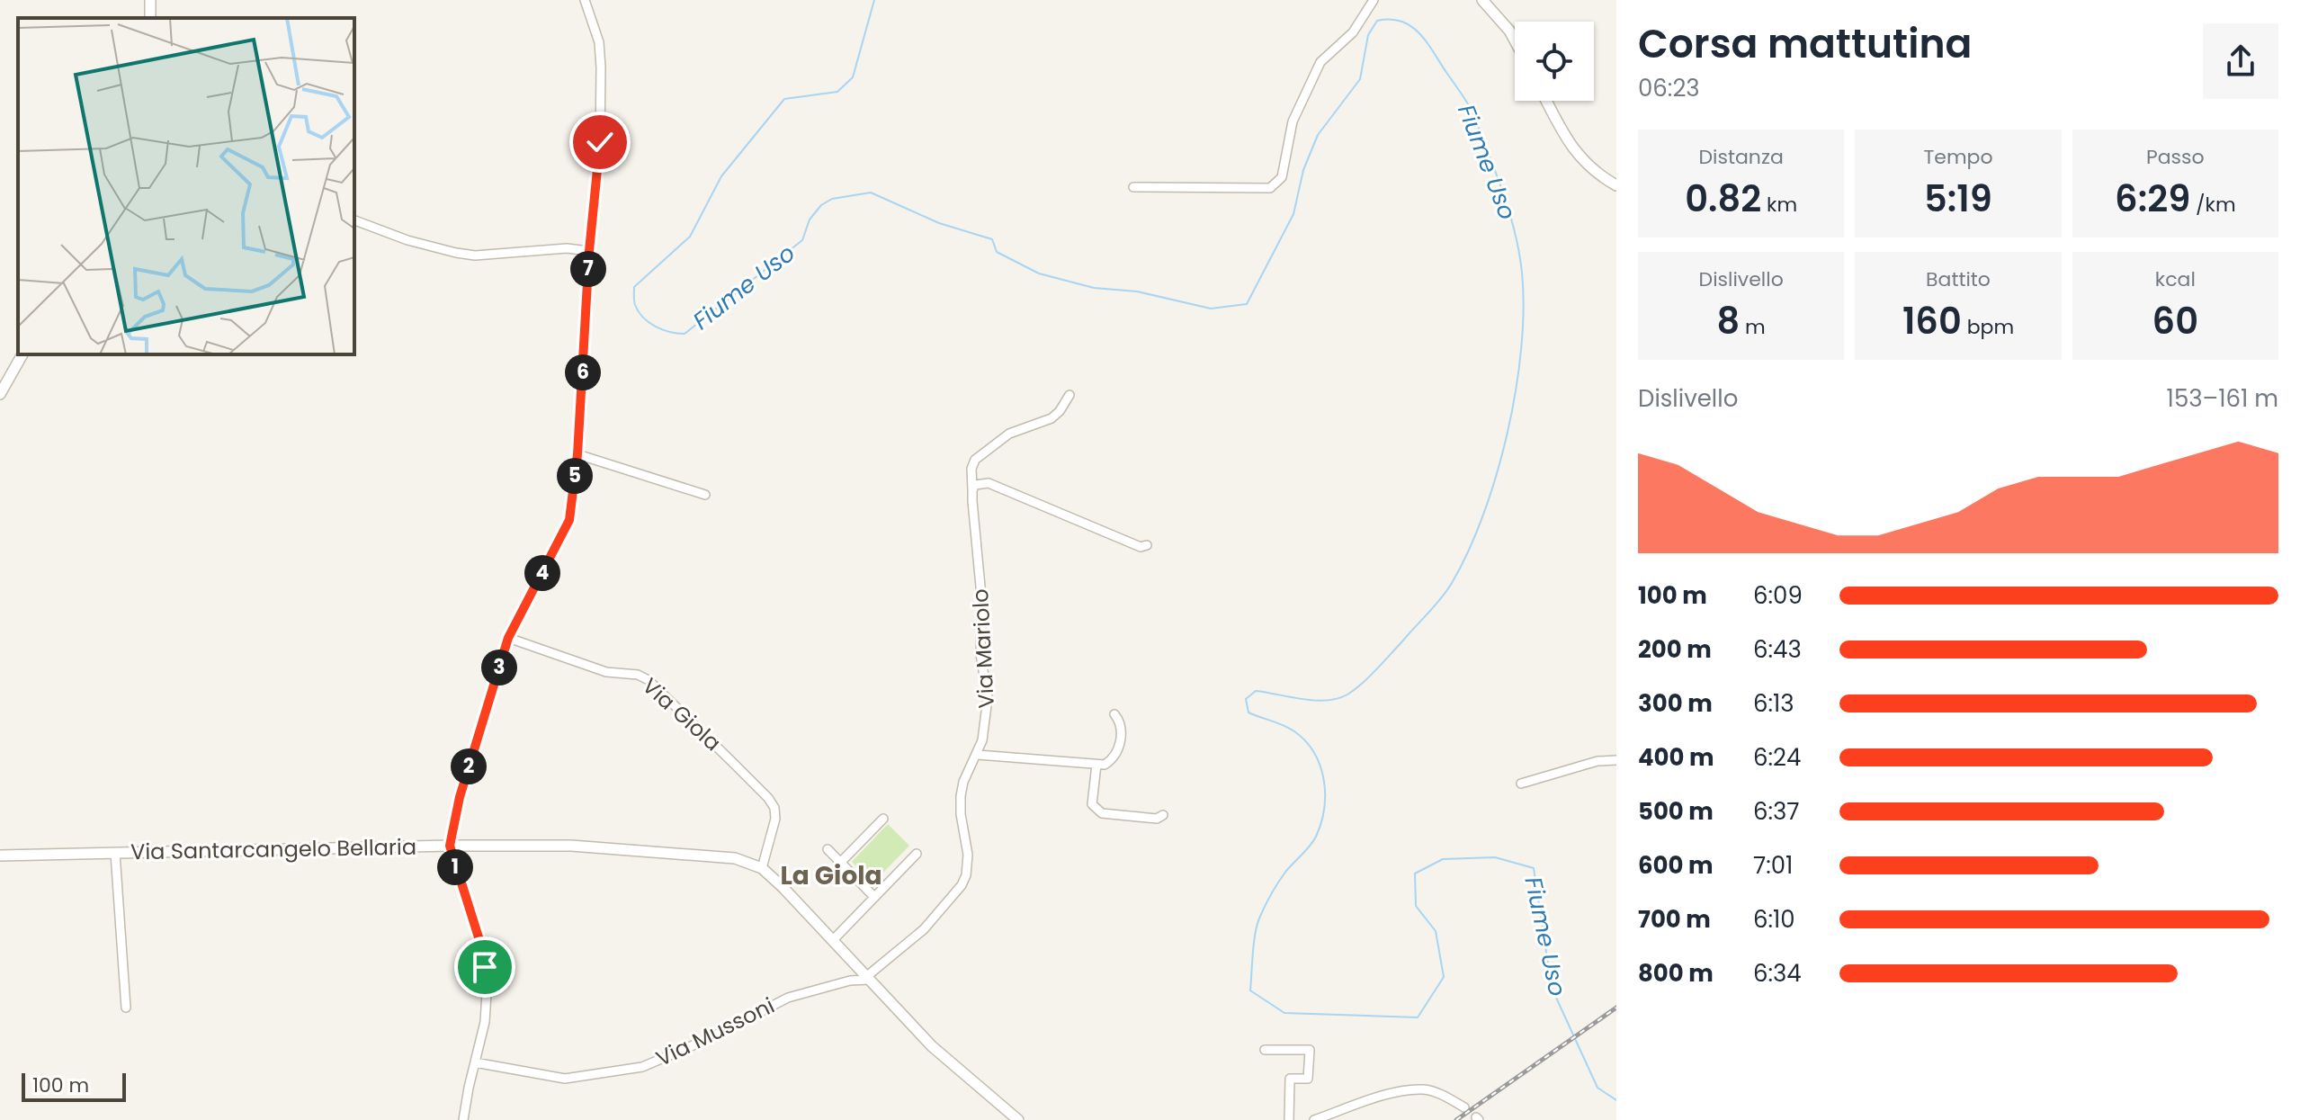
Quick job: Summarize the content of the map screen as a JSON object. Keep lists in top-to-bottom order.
{
  "streets": {
    "street": [
      "Via Mariolo",
      "Via Giola",
      "Via Santarcangelo Bellaria",
      "Via Mussoni"
    ]
  },
  "crossings": [
    ["Via Mariolo", "Via Santarcangelo Bellaria"],
    ["Via Mariolo", "Via Mussoni"],
    ["Via Giola", "Via Santarcangelo Bellaria"],
    ["Via Santarcangelo Bellaria", "Via Mussoni"]
  ],
  "districts": ["La Giola"],
  "water": ["Fiume Uso"],
  "scale_bar": "100 m",
  "page": {
    "heading": ["Corsa mattutina", "06:23"],
    "stats": [
      ["Distanza", "0.82 km"],
      ["Tempo", "5:19"],
      ["Passo", "6:29 /km"],
      ["Dislivello", "8 m"],
      ["Battito", "160 bpm"],
      ["kcal", "60"]
    ],
    "pins": [
      "7",
      "6",
      "5",
      "4",
      "3",
      "2",
      "1"
    ],
    "chart": ["Dislivello", "153–161 m"],
    "list": [
      {
        "name": "100 m",
        "note": "6:09"
      },
      {
        "name": "200 m",
        "note": "6:43"
      },
      {
        "name": "300 m",
        "note": "6:13"
      },
      {
        "name": "400 m",
        "note": "6:24"
      },
      {
        "name": "500 m",
        "note": "6:37"
      },
      {
        "name": "600 m",
        "note": "7:01"
      },
      {
        "name": "700 m",
        "note": "6:10"
      },
      {
        "name": "800 m",
        "note": "6:34"
      }
    ],
    "scale": "100 m"
  }
}
